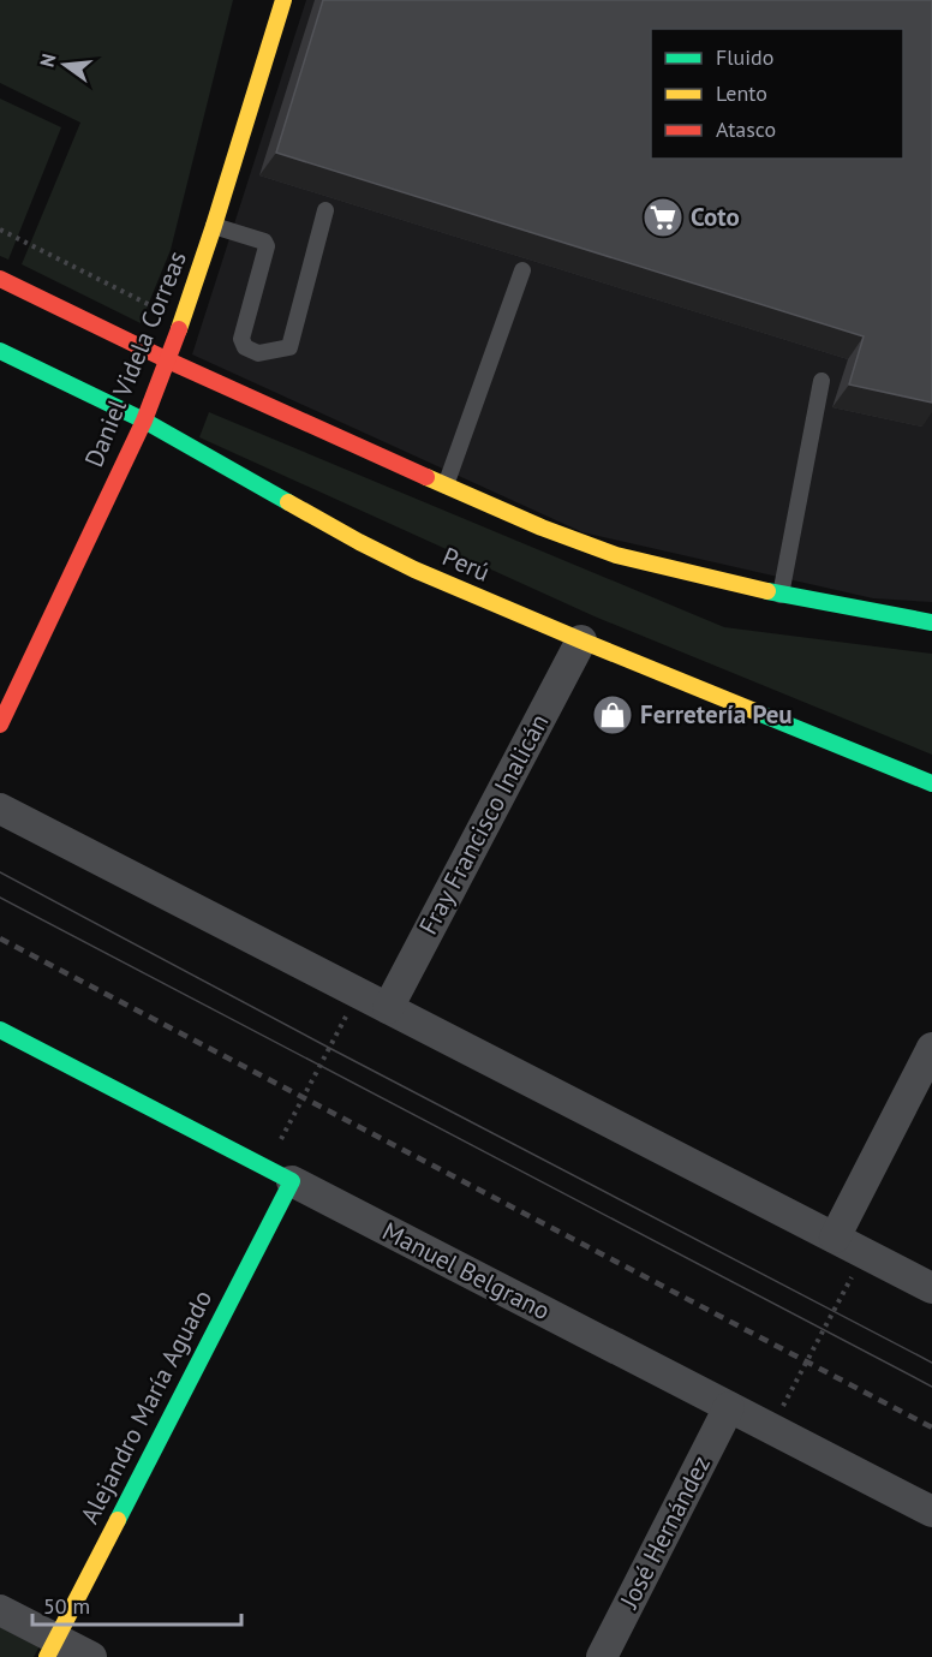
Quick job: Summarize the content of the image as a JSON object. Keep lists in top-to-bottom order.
{
  "streets": {
    "main road": [
      "Daniel Videla Correas",
      "Perú",
      "Manuel Belgrano",
      "Alejandro María Aguado"
    ],
    "street": ["Fray Francisco Inalicán", "José Hernández"]
  },
  "crossings": [
    ["Daniel Videla Correas", "Perú"],
    ["Perú", "Fray Francisco Inalicán"],
    ["Manuel Belgrano", "Alejandro María Aguado"],
    ["Manuel Belgrano", "José Hernández"]
  ],
  "places": {
    "supermarket": ["Coto"],
    "shop": ["Ferretería Peu"]
  },
  "legend": ["Fluido", "Lento", "Atasco"],
  "scale_bar": "50 m",
  "north": "left"
}
